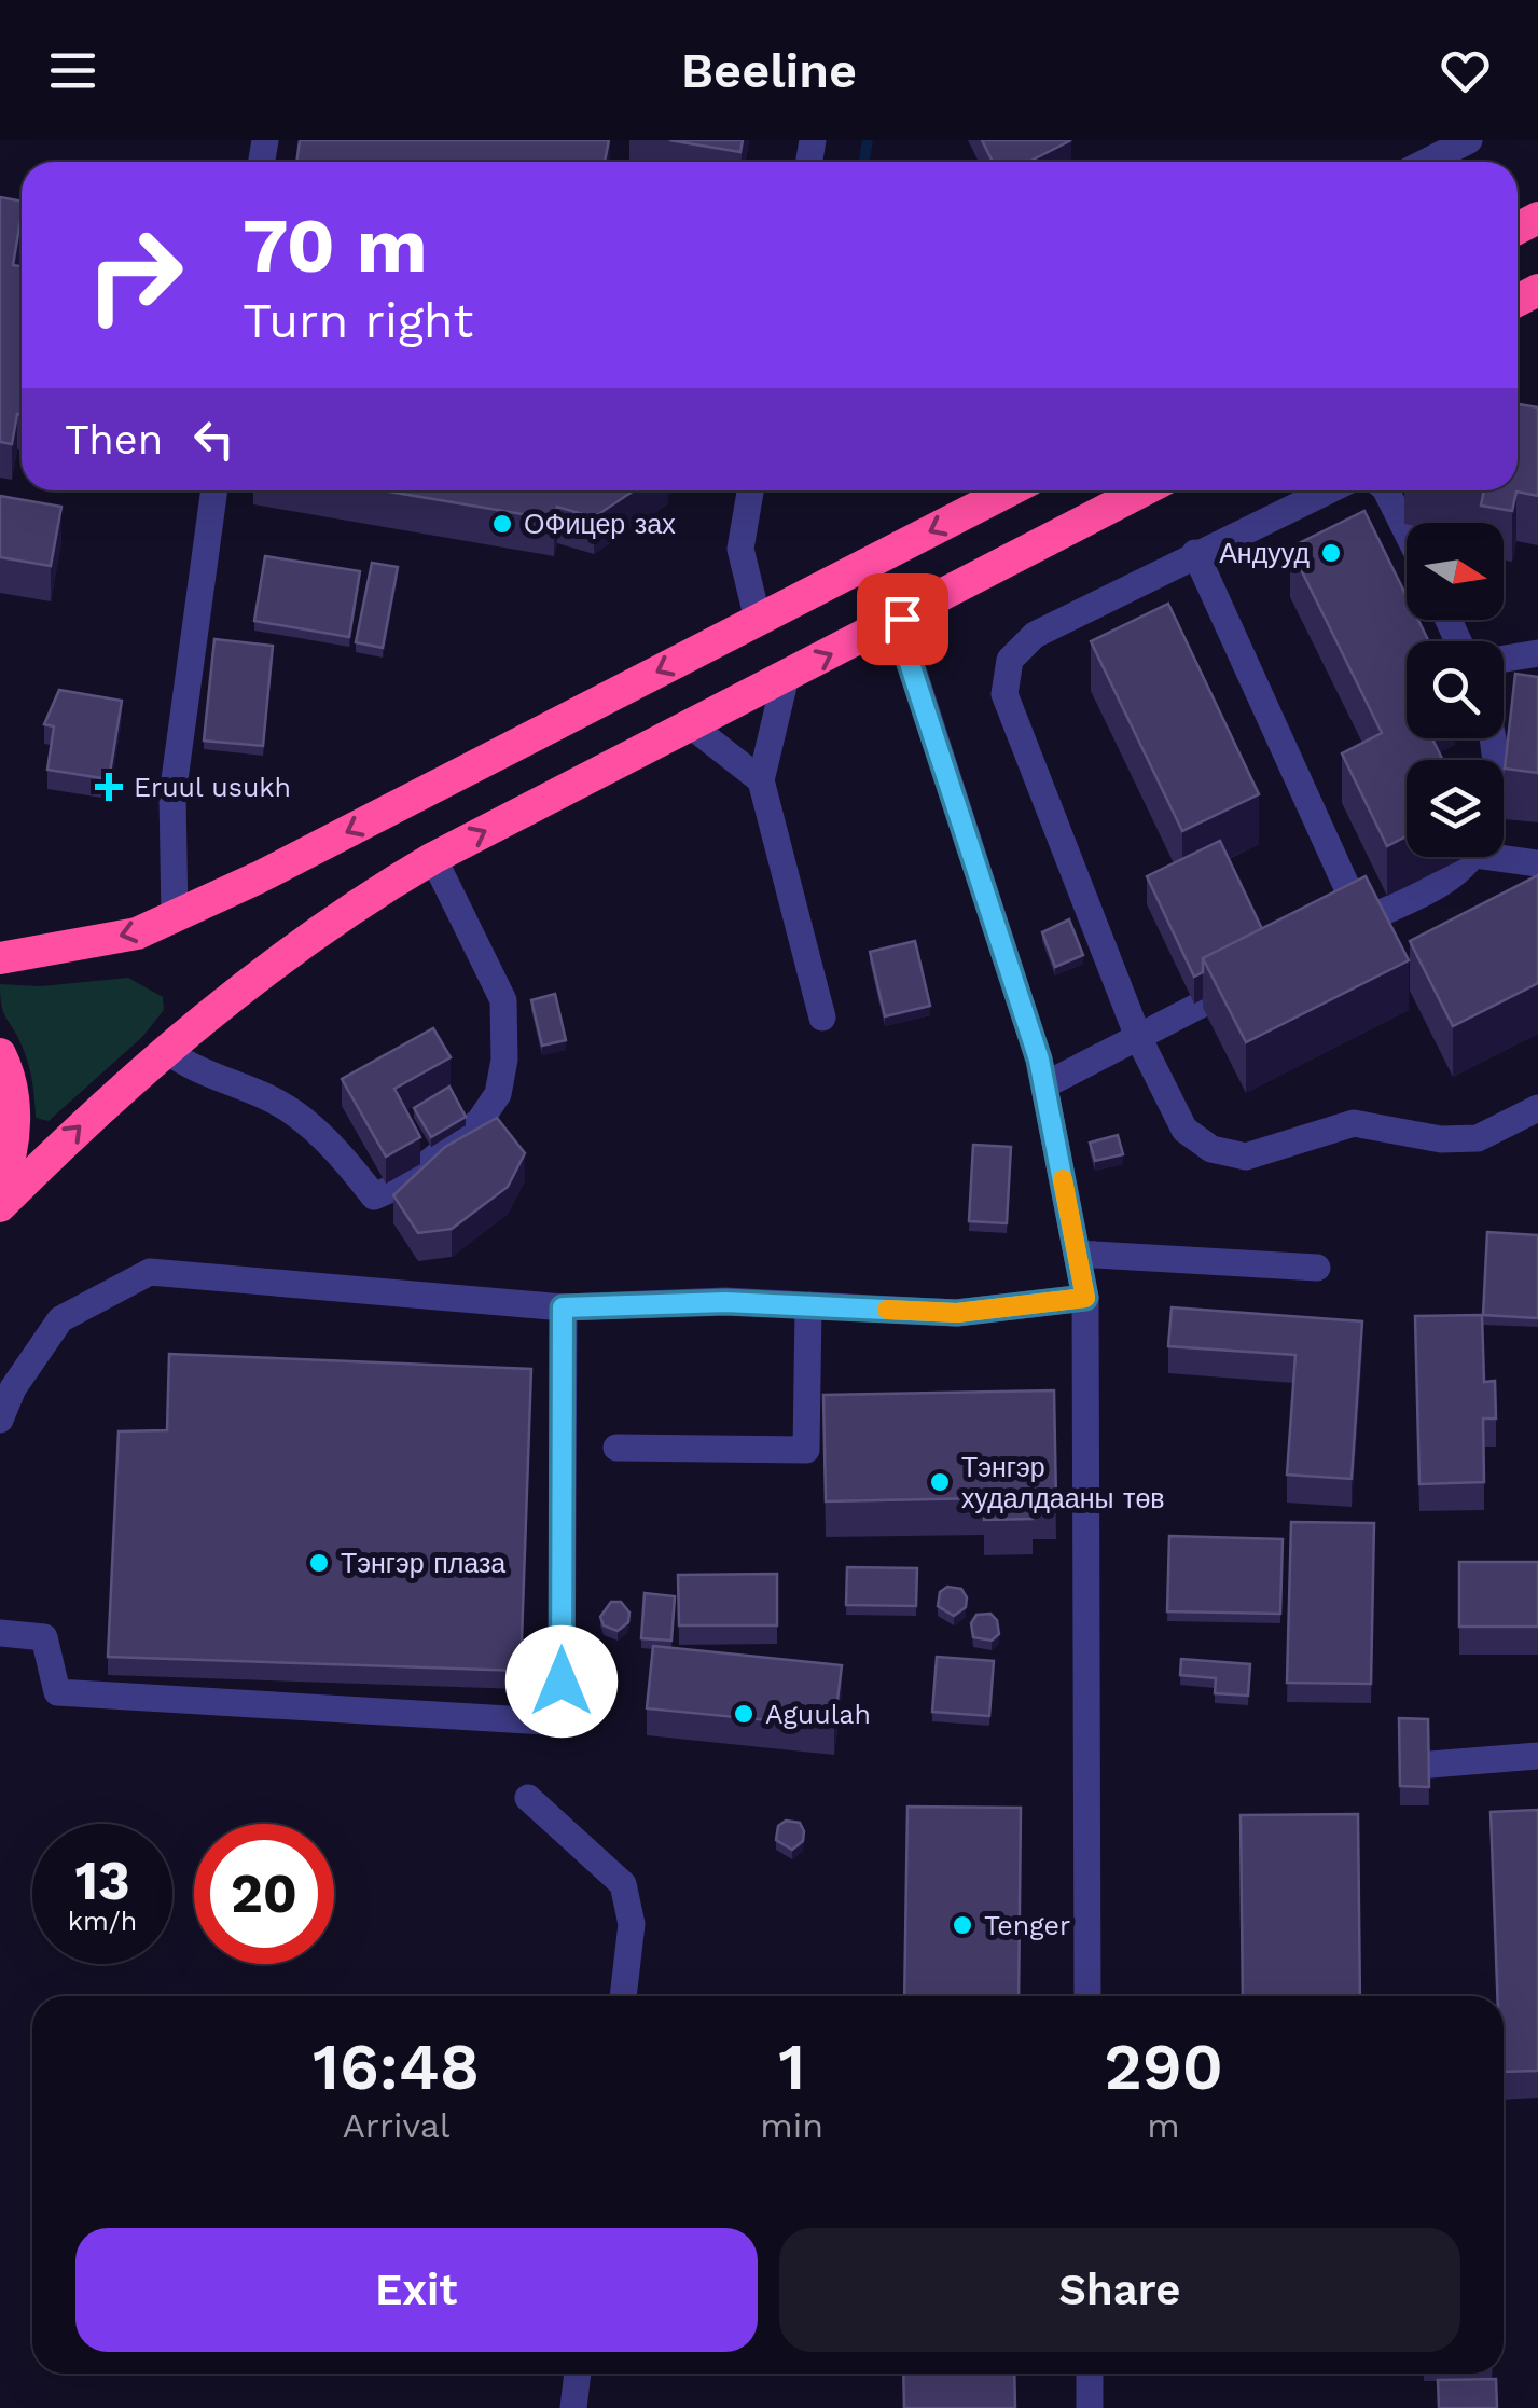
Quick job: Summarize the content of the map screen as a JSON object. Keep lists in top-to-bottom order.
{
  "places": {
    "other": [
      "ОФицер зах",
      "Андууд",
      "Тэнгэр худалдааны төв",
      "Тэнгэр плаза",
      "Aguulah",
      "Tenger"
    ],
    "health": ["Eruul usukh"]
  },
  "north": "right",
  "page": {
    "header": "Beeline",
    "turn": ["70 m", "Turn right"],
    "then": "Then",
    "speed": "13 km/h",
    "limit": "20",
    "eta": [
      "16:48",
      "Arrival",
      "1",
      "min",
      "290",
      "m"
    ],
    "buttons": ["Exit", "Share"]
  }
}
